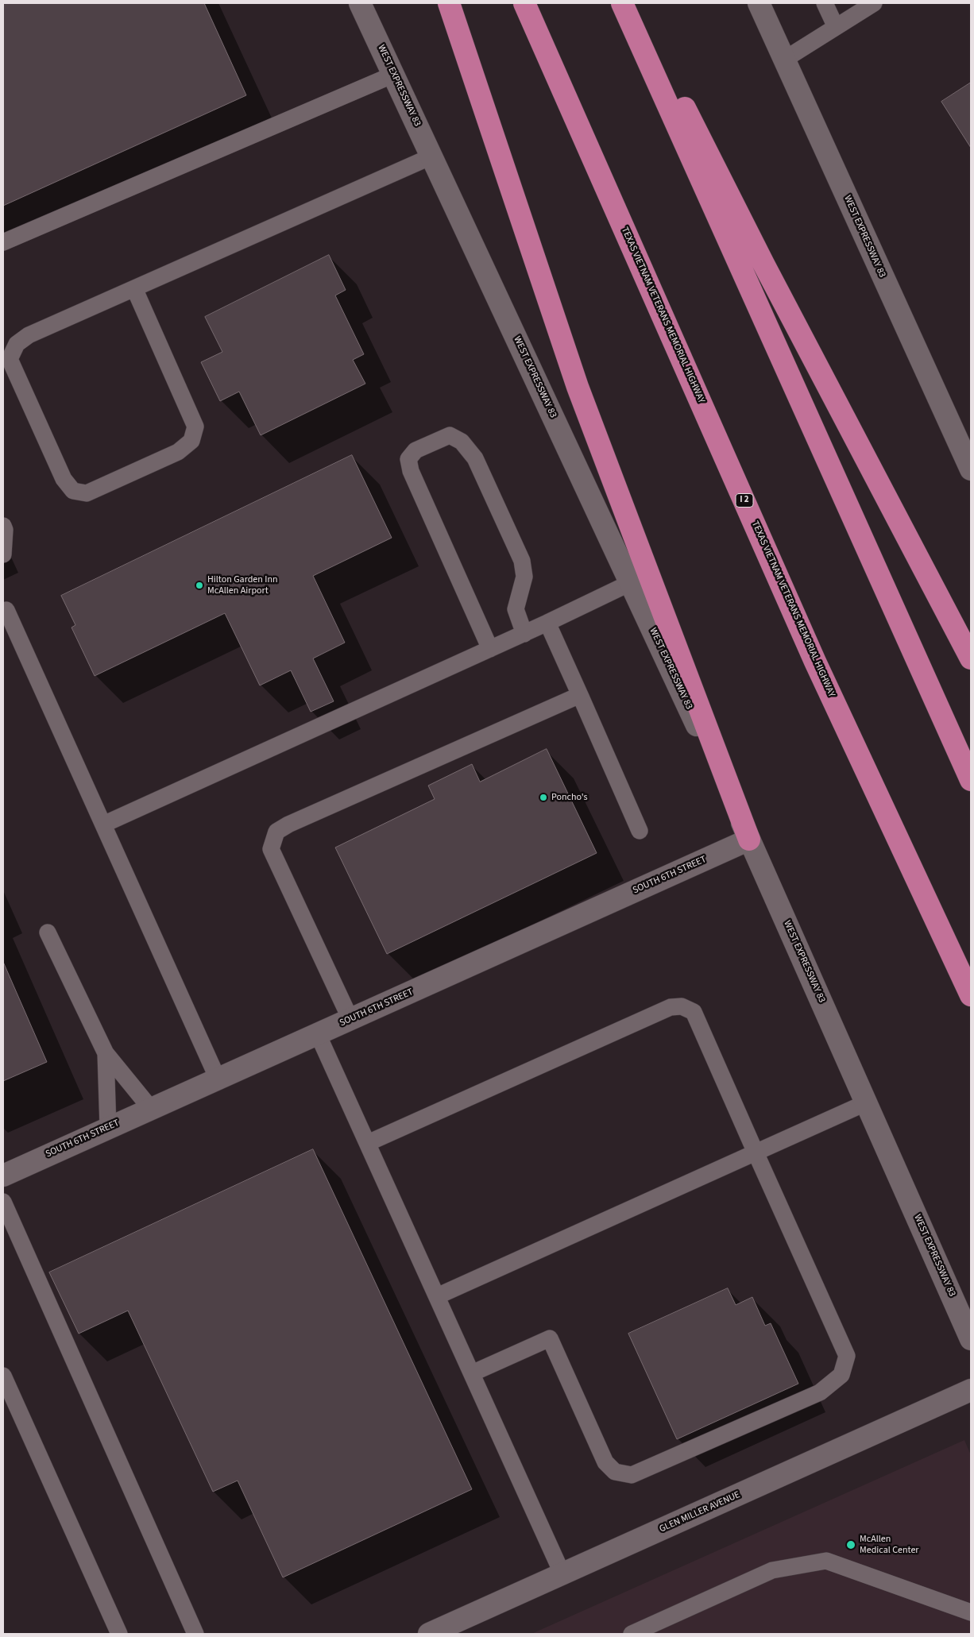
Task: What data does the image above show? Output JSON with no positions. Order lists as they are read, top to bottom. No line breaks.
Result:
{"streets":{"highway":["TEXAS VIETNAM VETERANS MEMORIAL HIGHWAY","I 2"],"main road":["WEST EXPRESSWAY 83","SOUTH 6TH STREET","GLEN MILLER AVENUE"]},"crossings":[["WEST EXPRESSWAY 83","SOUTH 6TH STREET"]],"places":["Hilton Garden Inn McAllen Airport","Poncho's","McAllen Medical Center"]}
